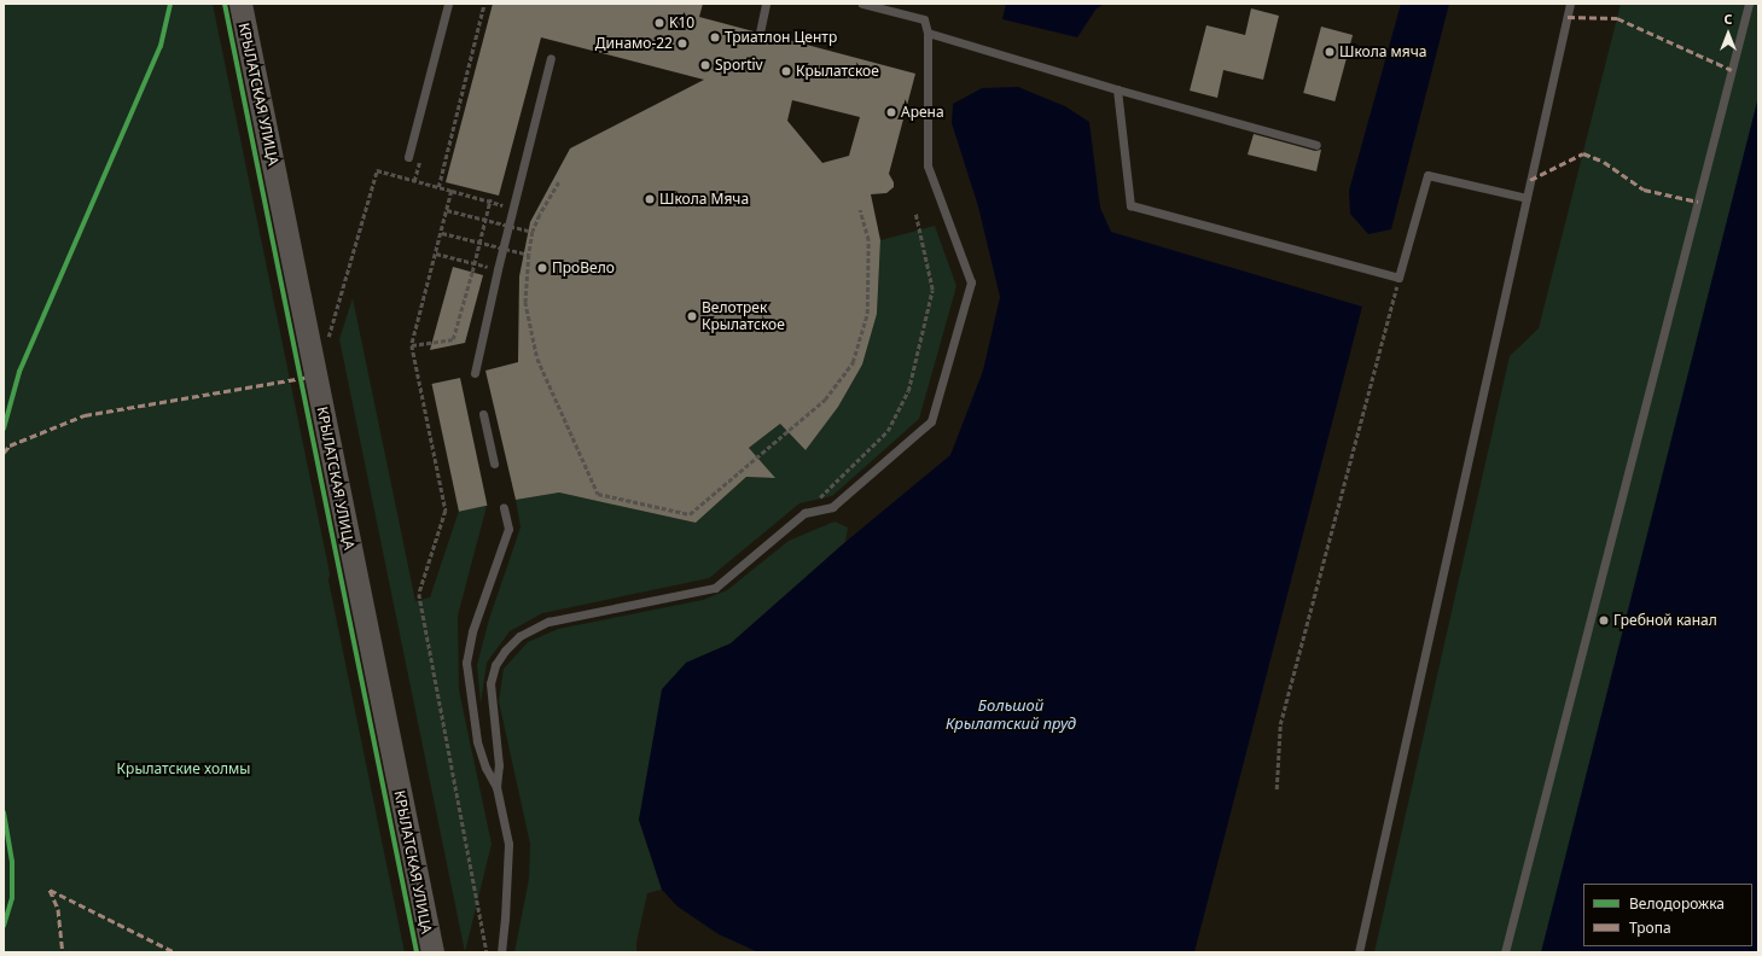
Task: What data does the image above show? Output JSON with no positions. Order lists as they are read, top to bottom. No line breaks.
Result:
{"streets":{"main road":["КРЫЛАТСКАЯ УЛИЦА"]},"water":["Большой Крылатский пруд"],"parks":["Крылатские холмы"],"places":["K10","Триатлон Центр","Динамо-22","Школа мяча","Sportiv","Крылатское","Арена","Школа Мяча","ПроВело","Велотрек Крылатское","Гребной канал"],"legend":["Велодорожка","Тропа"],"north":"top"}
